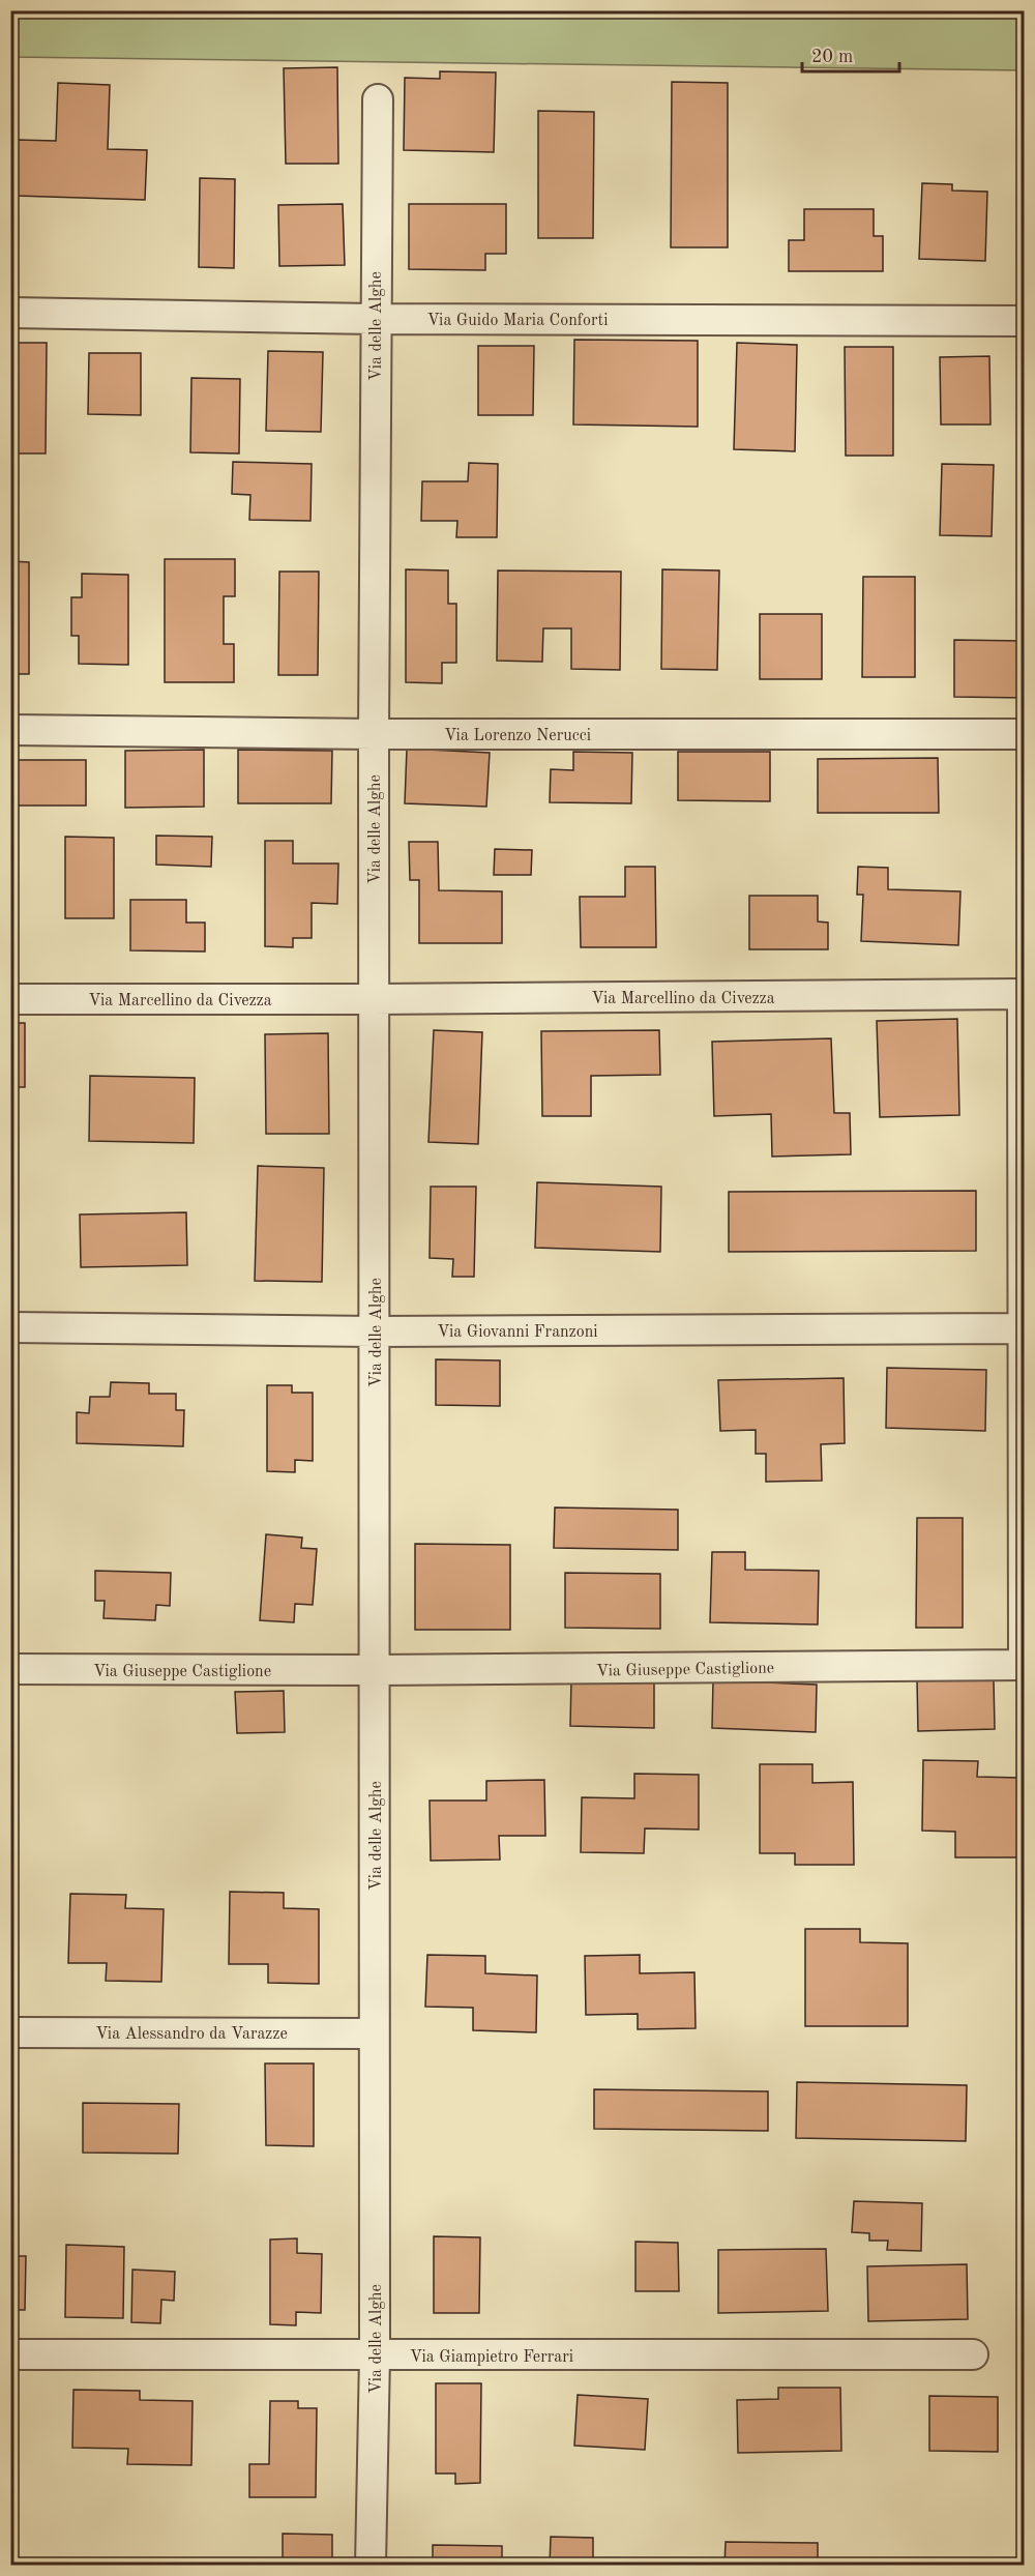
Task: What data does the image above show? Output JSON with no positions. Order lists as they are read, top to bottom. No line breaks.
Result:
{"streets":{"street":["Via Guido Maria Conforti","Via delle Alghe","Via Lorenzo Nerucci","Via Marcellino da Civezza","Via Giovanni Franzoni","Via Giuseppe Castiglione","Via Alessandro da Varazze","Via Giampietro Ferrari"]},"crossings":[["Via Guido Maria Conforti","Via delle Alghe"],["Via delle Alghe","Via Lorenzo Nerucci"],["Via delle Alghe","Via Marcellino da Civezza"],["Via delle Alghe","Via Giovanni Franzoni"],["Via delle Alghe","Via Giuseppe Castiglione"],["Via delle Alghe","Via Alessandro da Varazze"],["Via delle Alghe","Via Giampietro Ferrari"],["Via Marcellino da Civezza","Via Giovanni Franzoni"],["Via Marcellino da Civezza","Via Giuseppe Castiglione"],["Via Giovanni Franzoni","Via Giuseppe Castiglione"]],"scale_bar":"20 m"}
